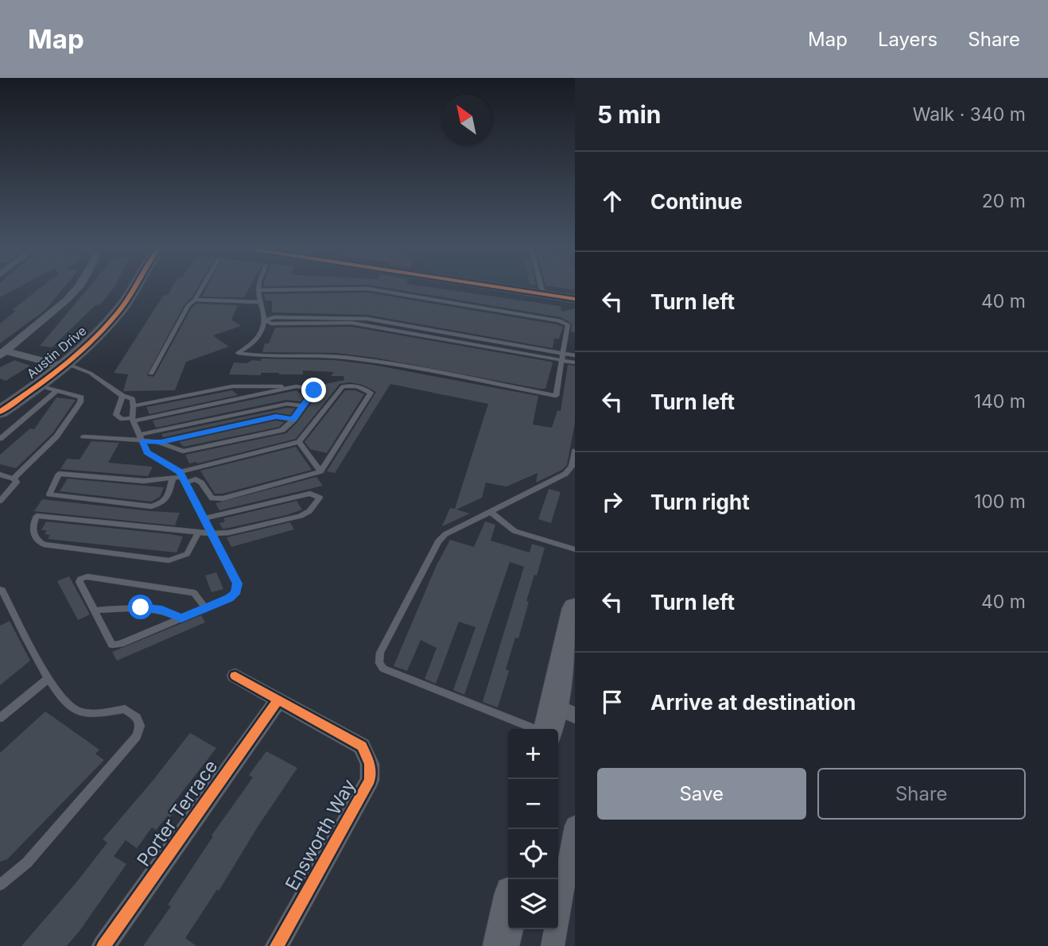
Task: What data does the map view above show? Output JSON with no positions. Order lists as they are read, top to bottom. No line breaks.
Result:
{"streets":{"main road":["Austin Drive"],"street":["Porter Terrace","Ensworth Way"]},"crossings":[["Porter Terrace","Ensworth Way"]],"north":"top left","page":{"header":"Map","nav":["Map","Layers","Share"],"heading":["5 min","Walk · 340 m"],"list":[["Continue","20 m"],["Turn left","40 m"],["Turn left","140 m"],["Turn right","100 m"],["Turn left","40 m"],"Arrive at destination"],"map_buttons":["+","−"],"buttons":["Save","Share"]}}
